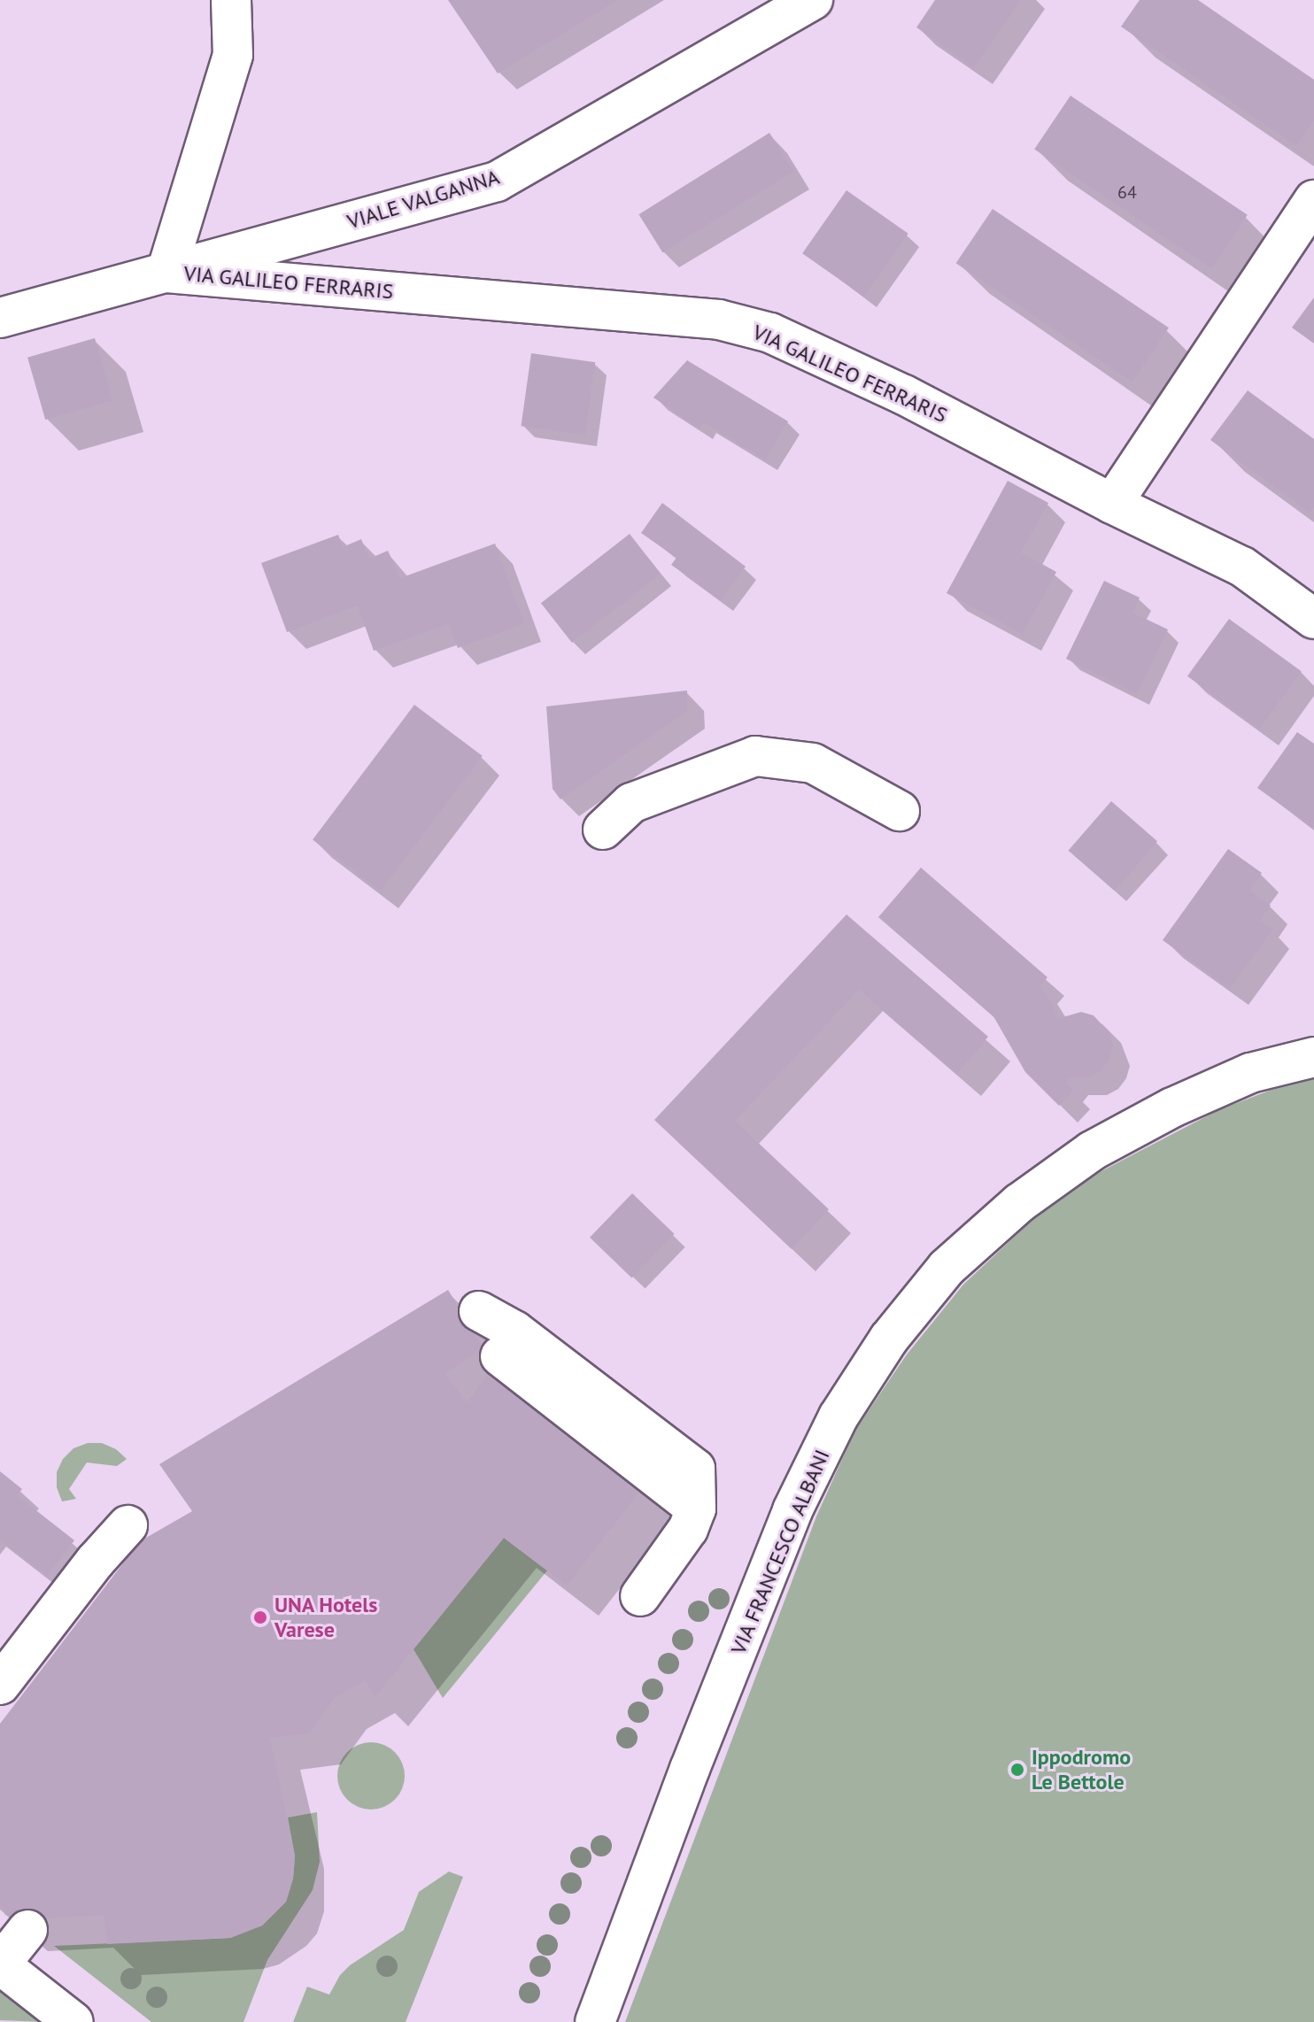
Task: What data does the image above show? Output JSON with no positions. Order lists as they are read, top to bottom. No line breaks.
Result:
{"streets":{"street":["VIALE VALGANNA","VIA GALILEO FERRARIS","VIA FRANCESCO ALBANI"]},"crossings":[["VIALE VALGANNA","VIA GALILEO FERRARIS"]],"places":["UNA Hotels Varese","Ippodromo Le Bettole"],"house_numbers":["64"]}
